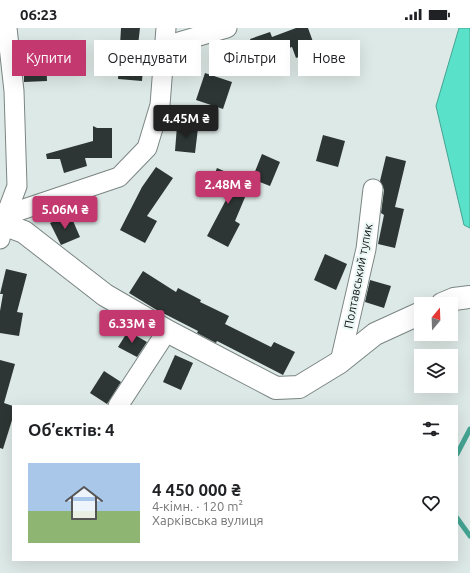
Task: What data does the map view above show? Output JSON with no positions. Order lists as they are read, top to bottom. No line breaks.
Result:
{"streets":{"street":["Полтавський тупик"]},"north":"top","page":{"status":"06:23","chip":["Купити","Орендувати","Фільтри","Нове"],"price":["4.45M ₴","2.48M ₴","5.06M ₴","6.33M ₴"],"heading":"Об’єктів: 4","list":[{"name":"4 450 000 ₴","note":"4-кімн. · 120 m² · Харківська вулиця"}]}}
